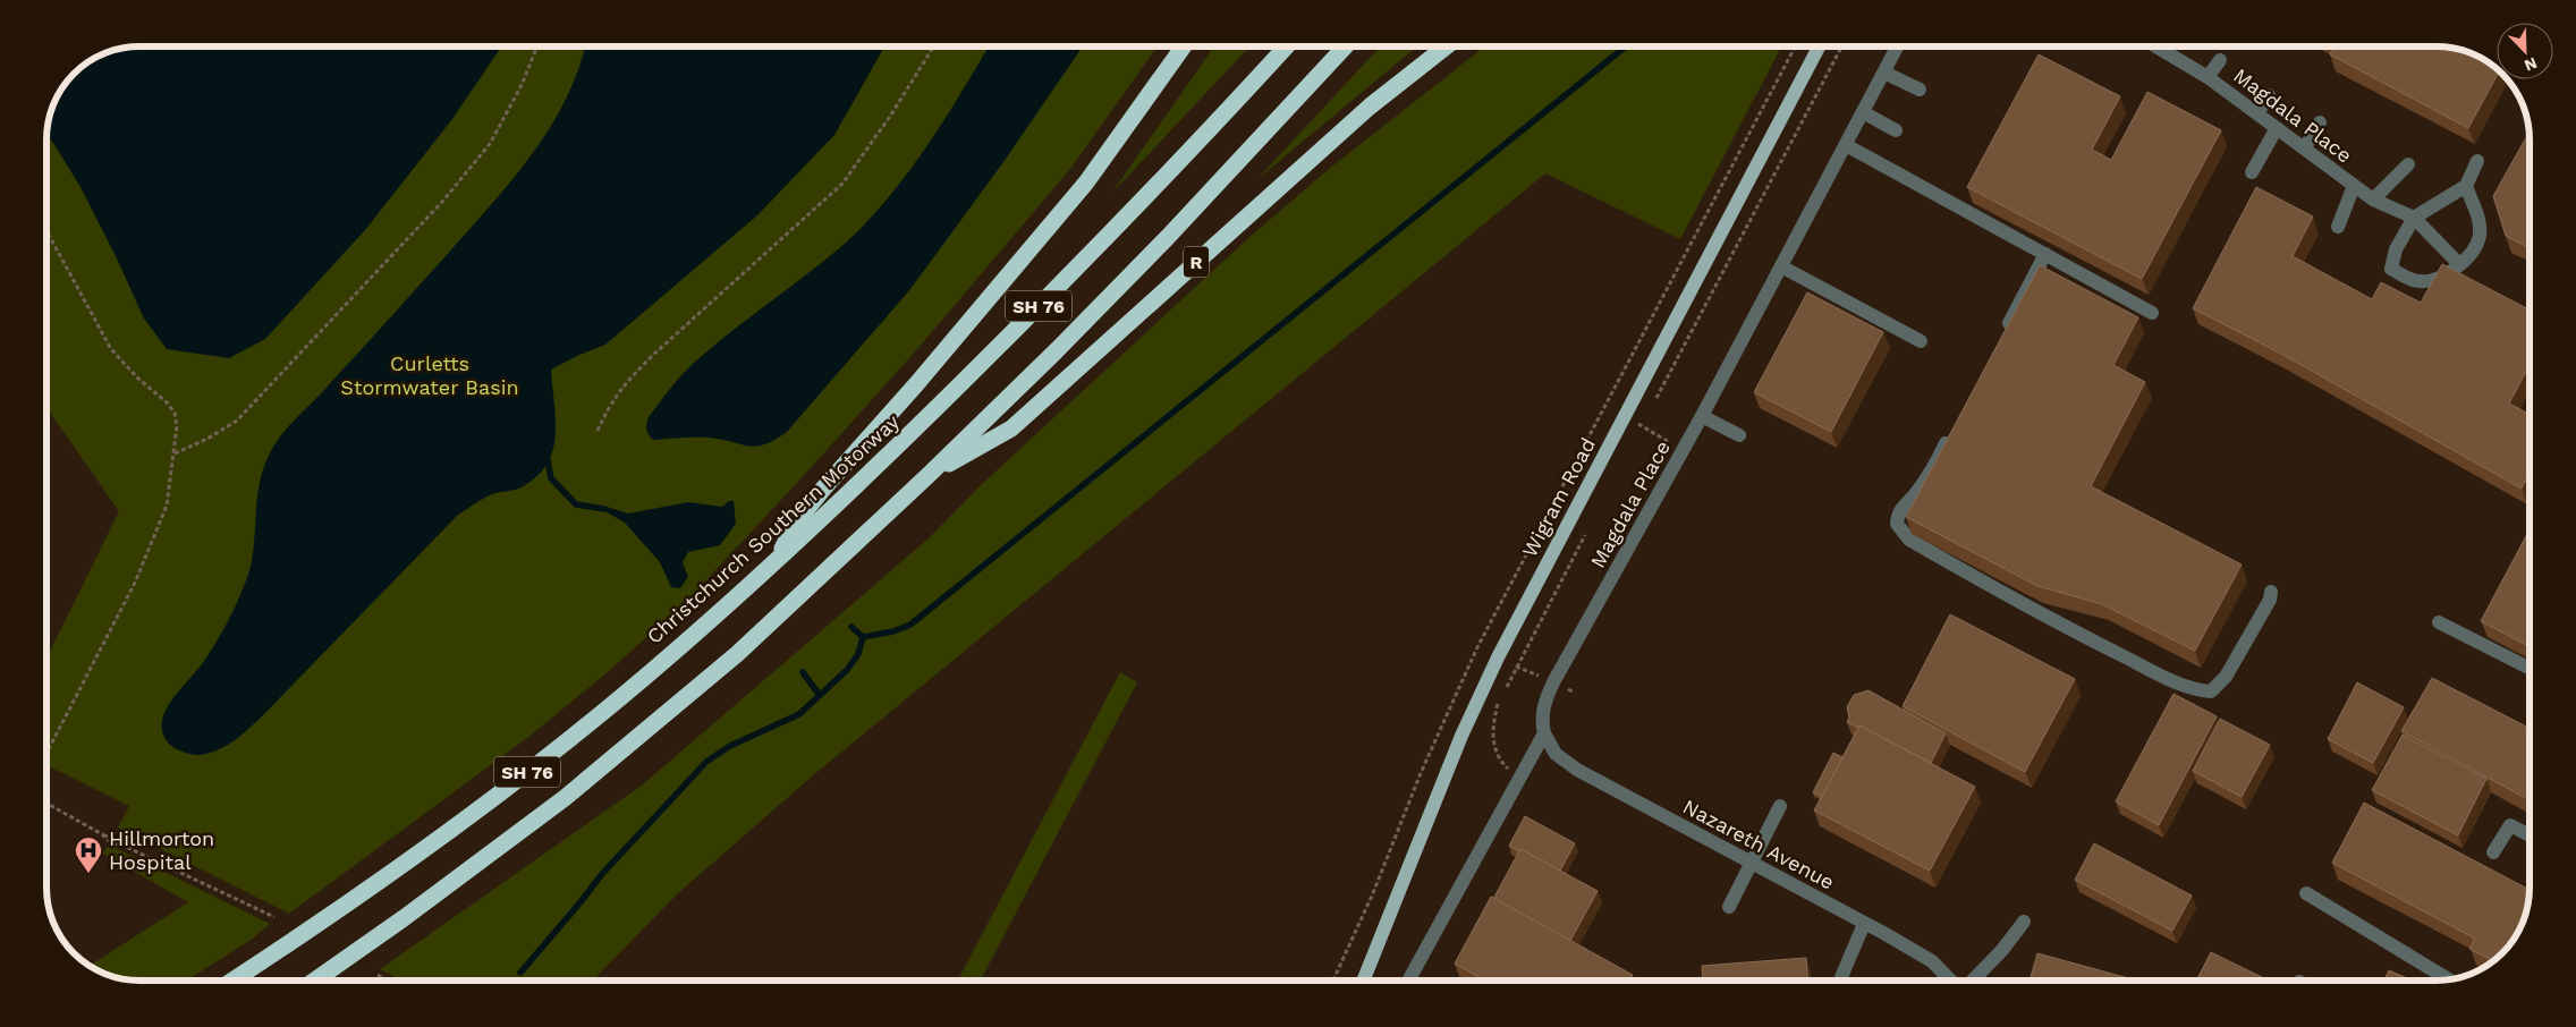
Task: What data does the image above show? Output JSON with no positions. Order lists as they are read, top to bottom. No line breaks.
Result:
{"streets":{"highway":["R","SH 76","Christchurch Southern Motorway"],"main road":["Wigram Road"],"street":["Magdala Place","Nazareth Avenue"]},"crossings":[["Magdala Place","Nazareth Avenue"],["R","SH 76"]],"parks":["Curletts Stormwater Basin"],"places":{"hospital":["Hillmorton Hospital"]},"north":"bottom right"}
